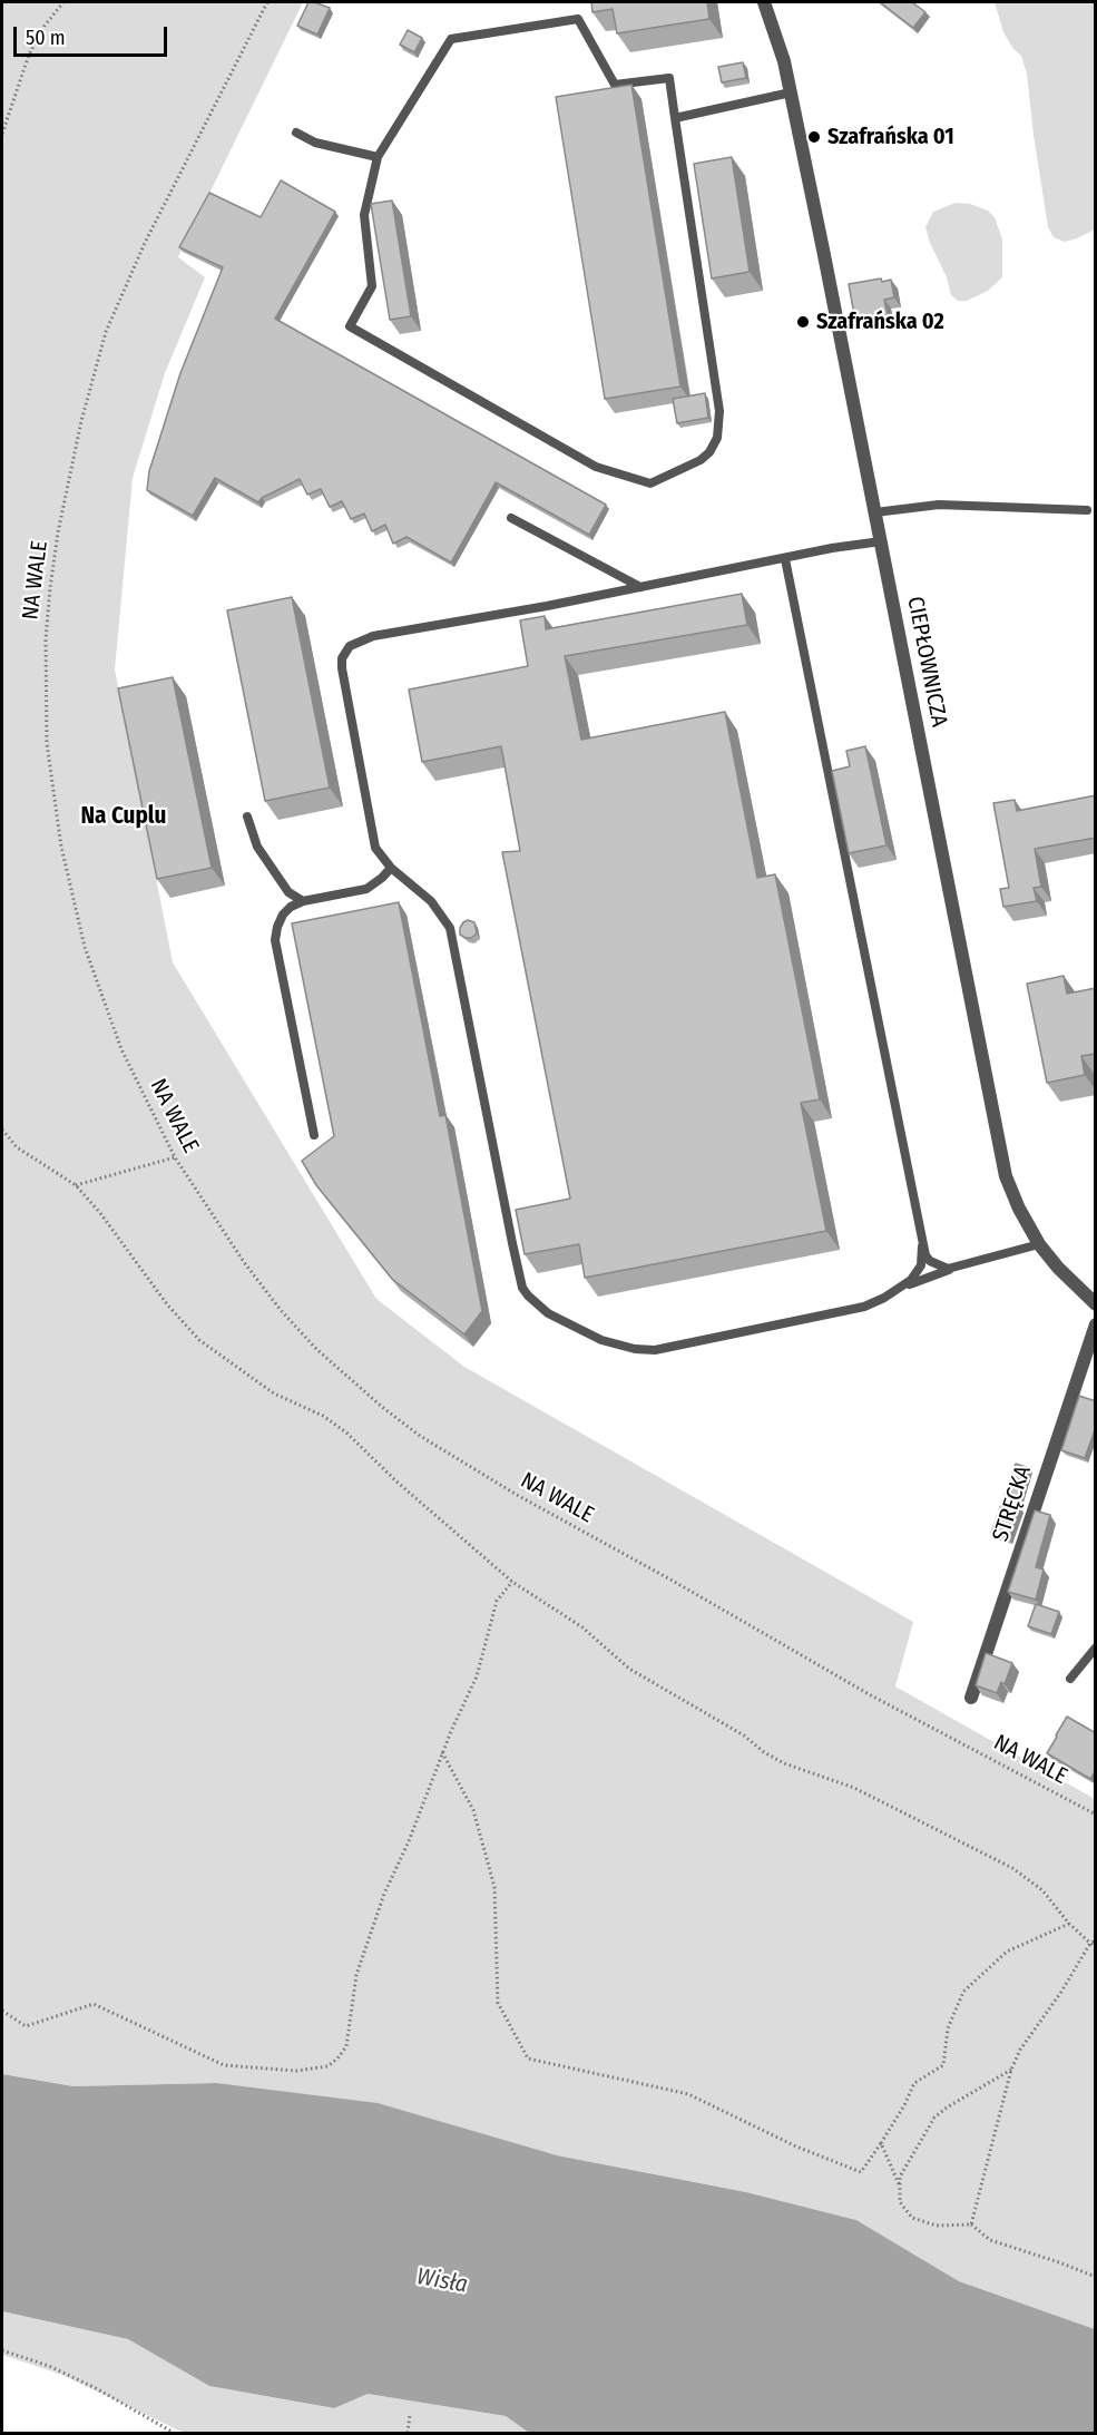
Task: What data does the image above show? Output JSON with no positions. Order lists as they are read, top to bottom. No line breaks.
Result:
{"streets":{"street":["CIEPŁOWNICZA","STRĘCKA"],"path":["NA WALE"]},"districts":["Na Cuplu"],"water":["Wisła"],"places":["Szafrańska 01","Szafrańska 02"],"scale_bar":"50 m"}
